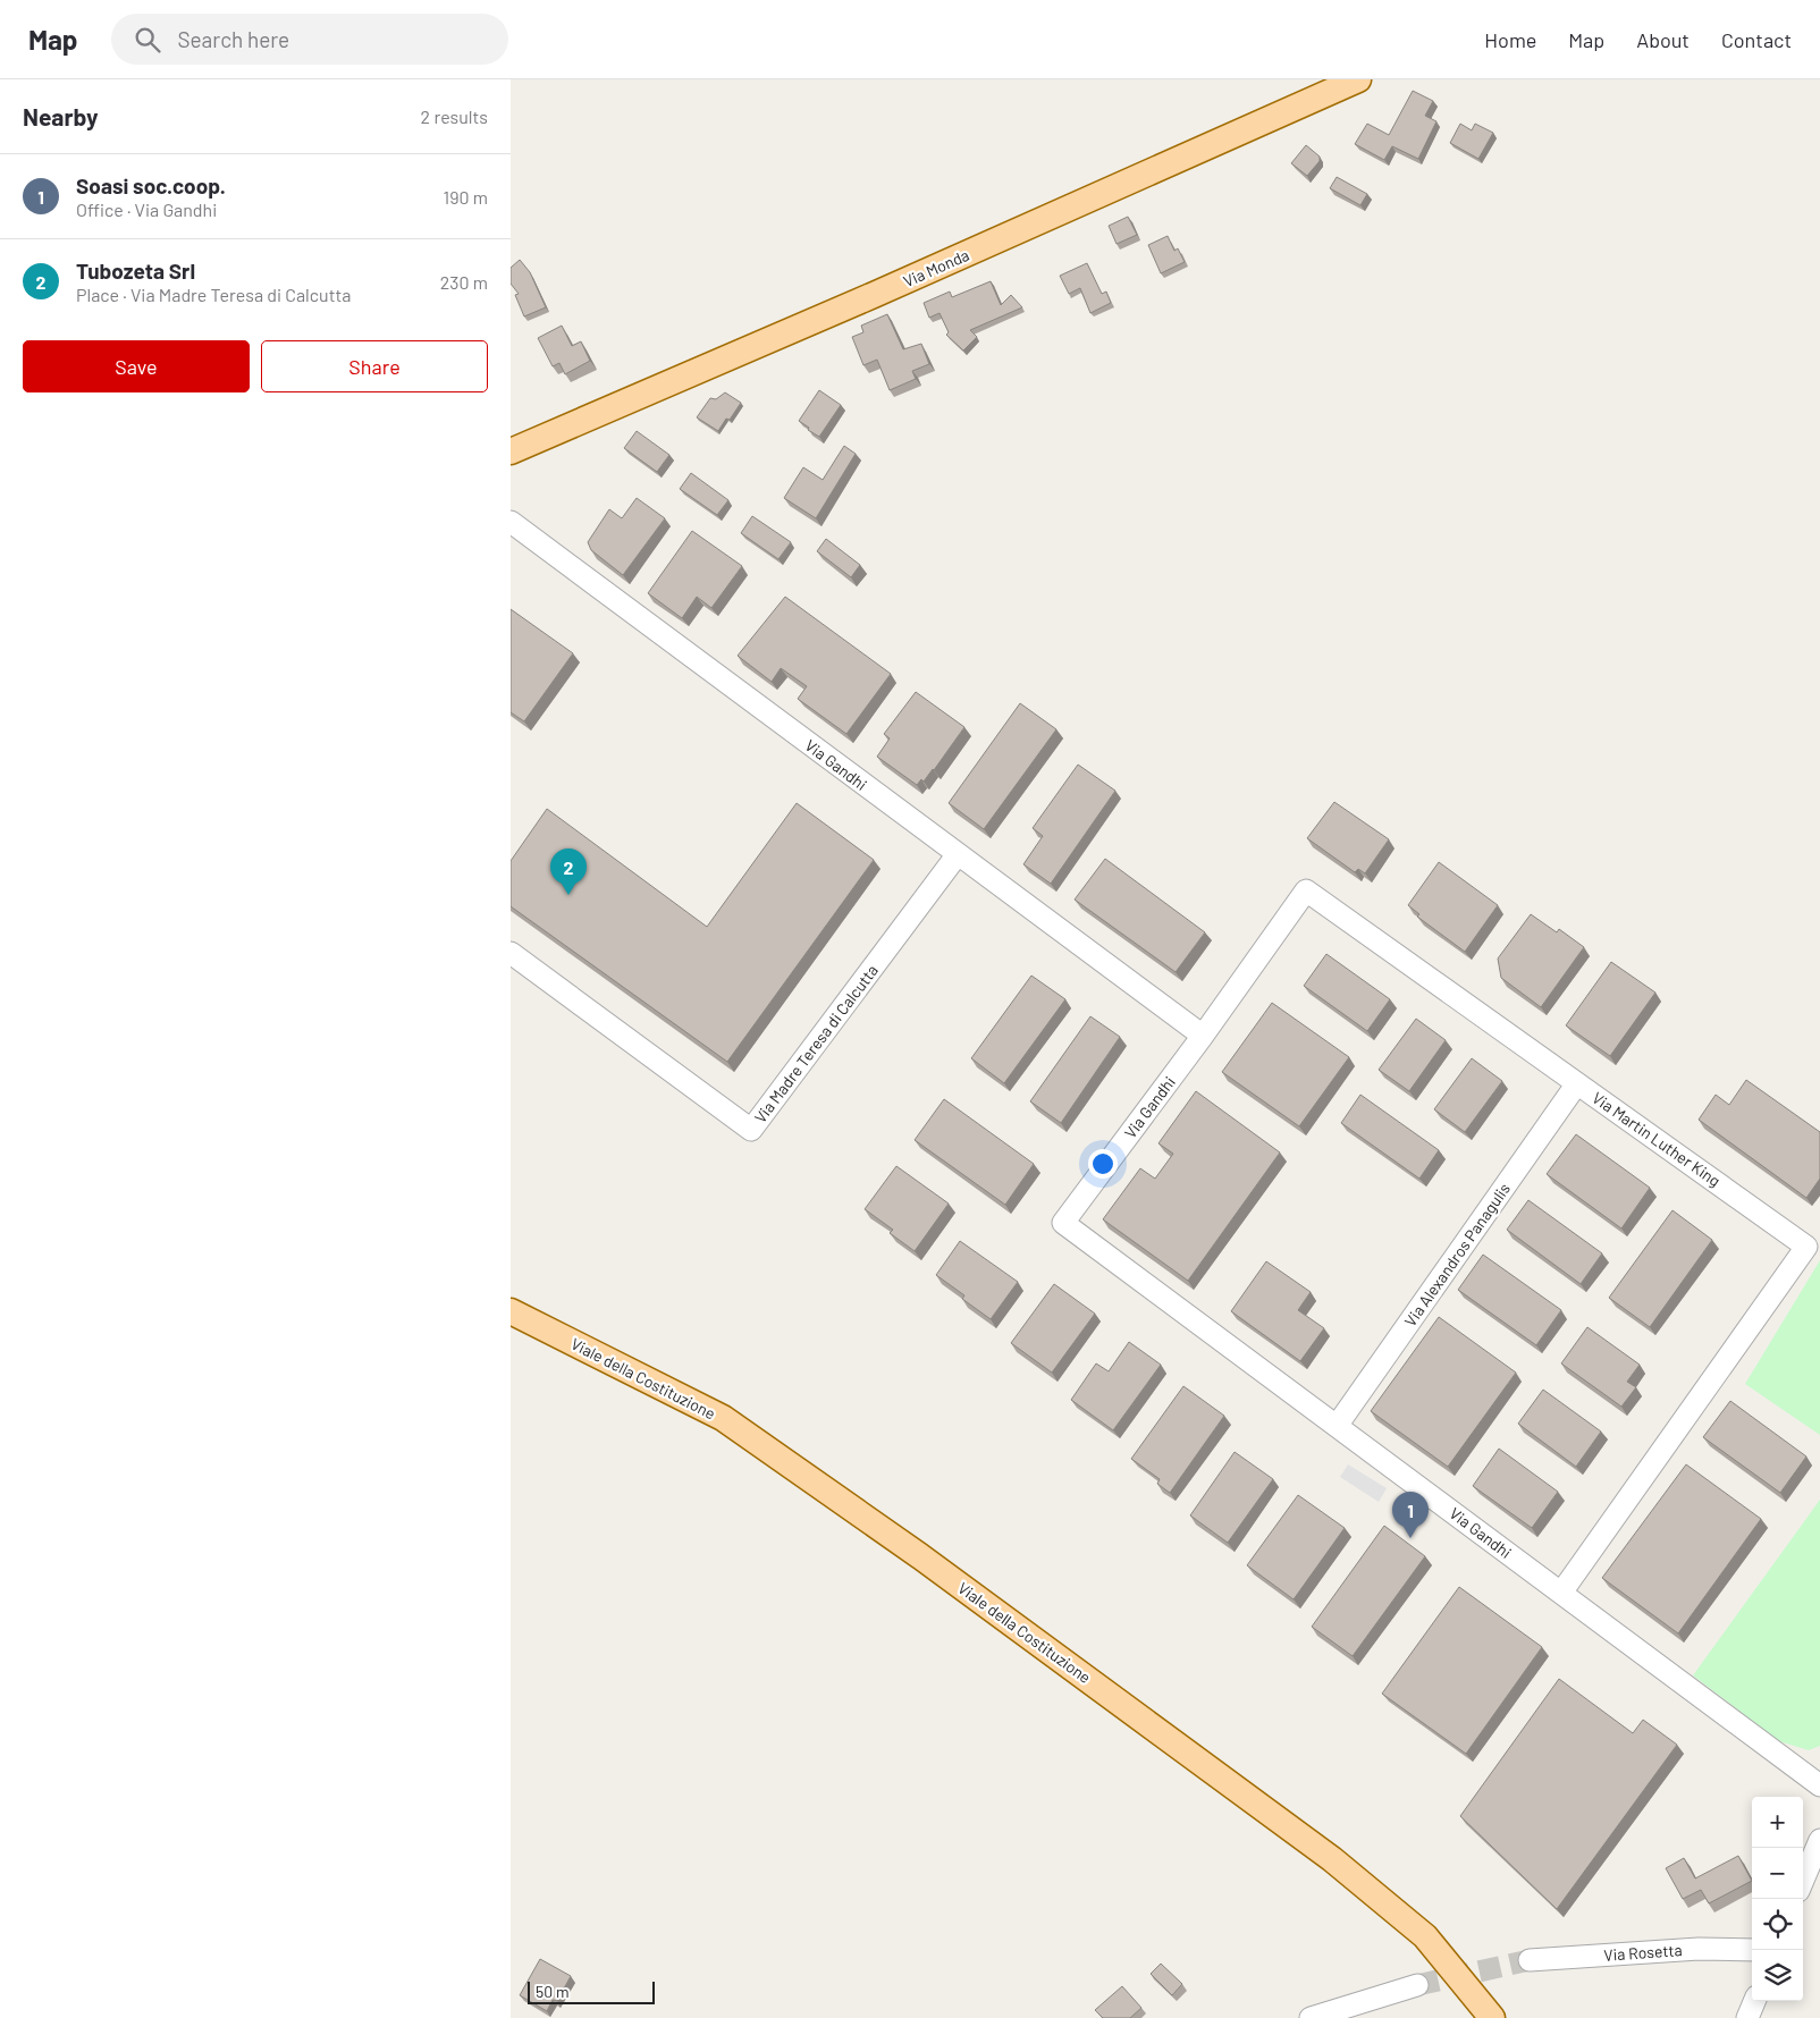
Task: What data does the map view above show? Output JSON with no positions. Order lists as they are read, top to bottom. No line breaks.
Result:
{"streets":{"main road":["Via Monda","Viale della Costituzione"],"street":["Via Gandhi","Via Madre Teresa di Calcutta","Via Martin Luther King","Via Alexandros Panagulis","Via Rosetta"]},"crossings":[["Via Gandhi","Via Madre Teresa di Calcutta"],["Via Gandhi","Via Martin Luther King"],["Via Gandhi","Via Alexandros Panagulis"],["Via Martin Luther King","Via Alexandros Panagulis"]],"scale_bar":"50 m","page":{"header":"Map","search":"Search here","nav":["Home","Map","About","Contact"],"heading":["Nearby","2 results"],"list":[{"mark":"1","name":"Soasi soc.coop.","note":"Office · Via Gandhi","value":"190 m"},{"mark":"2","name":"Tubozeta Srl","note":"Place · Via Madre Teresa di Calcutta","value":"230 m"}],"buttons":["Save","Share"],"pins":["2","1"],"map_buttons":["+","−"],"scale":"50 m"}}
